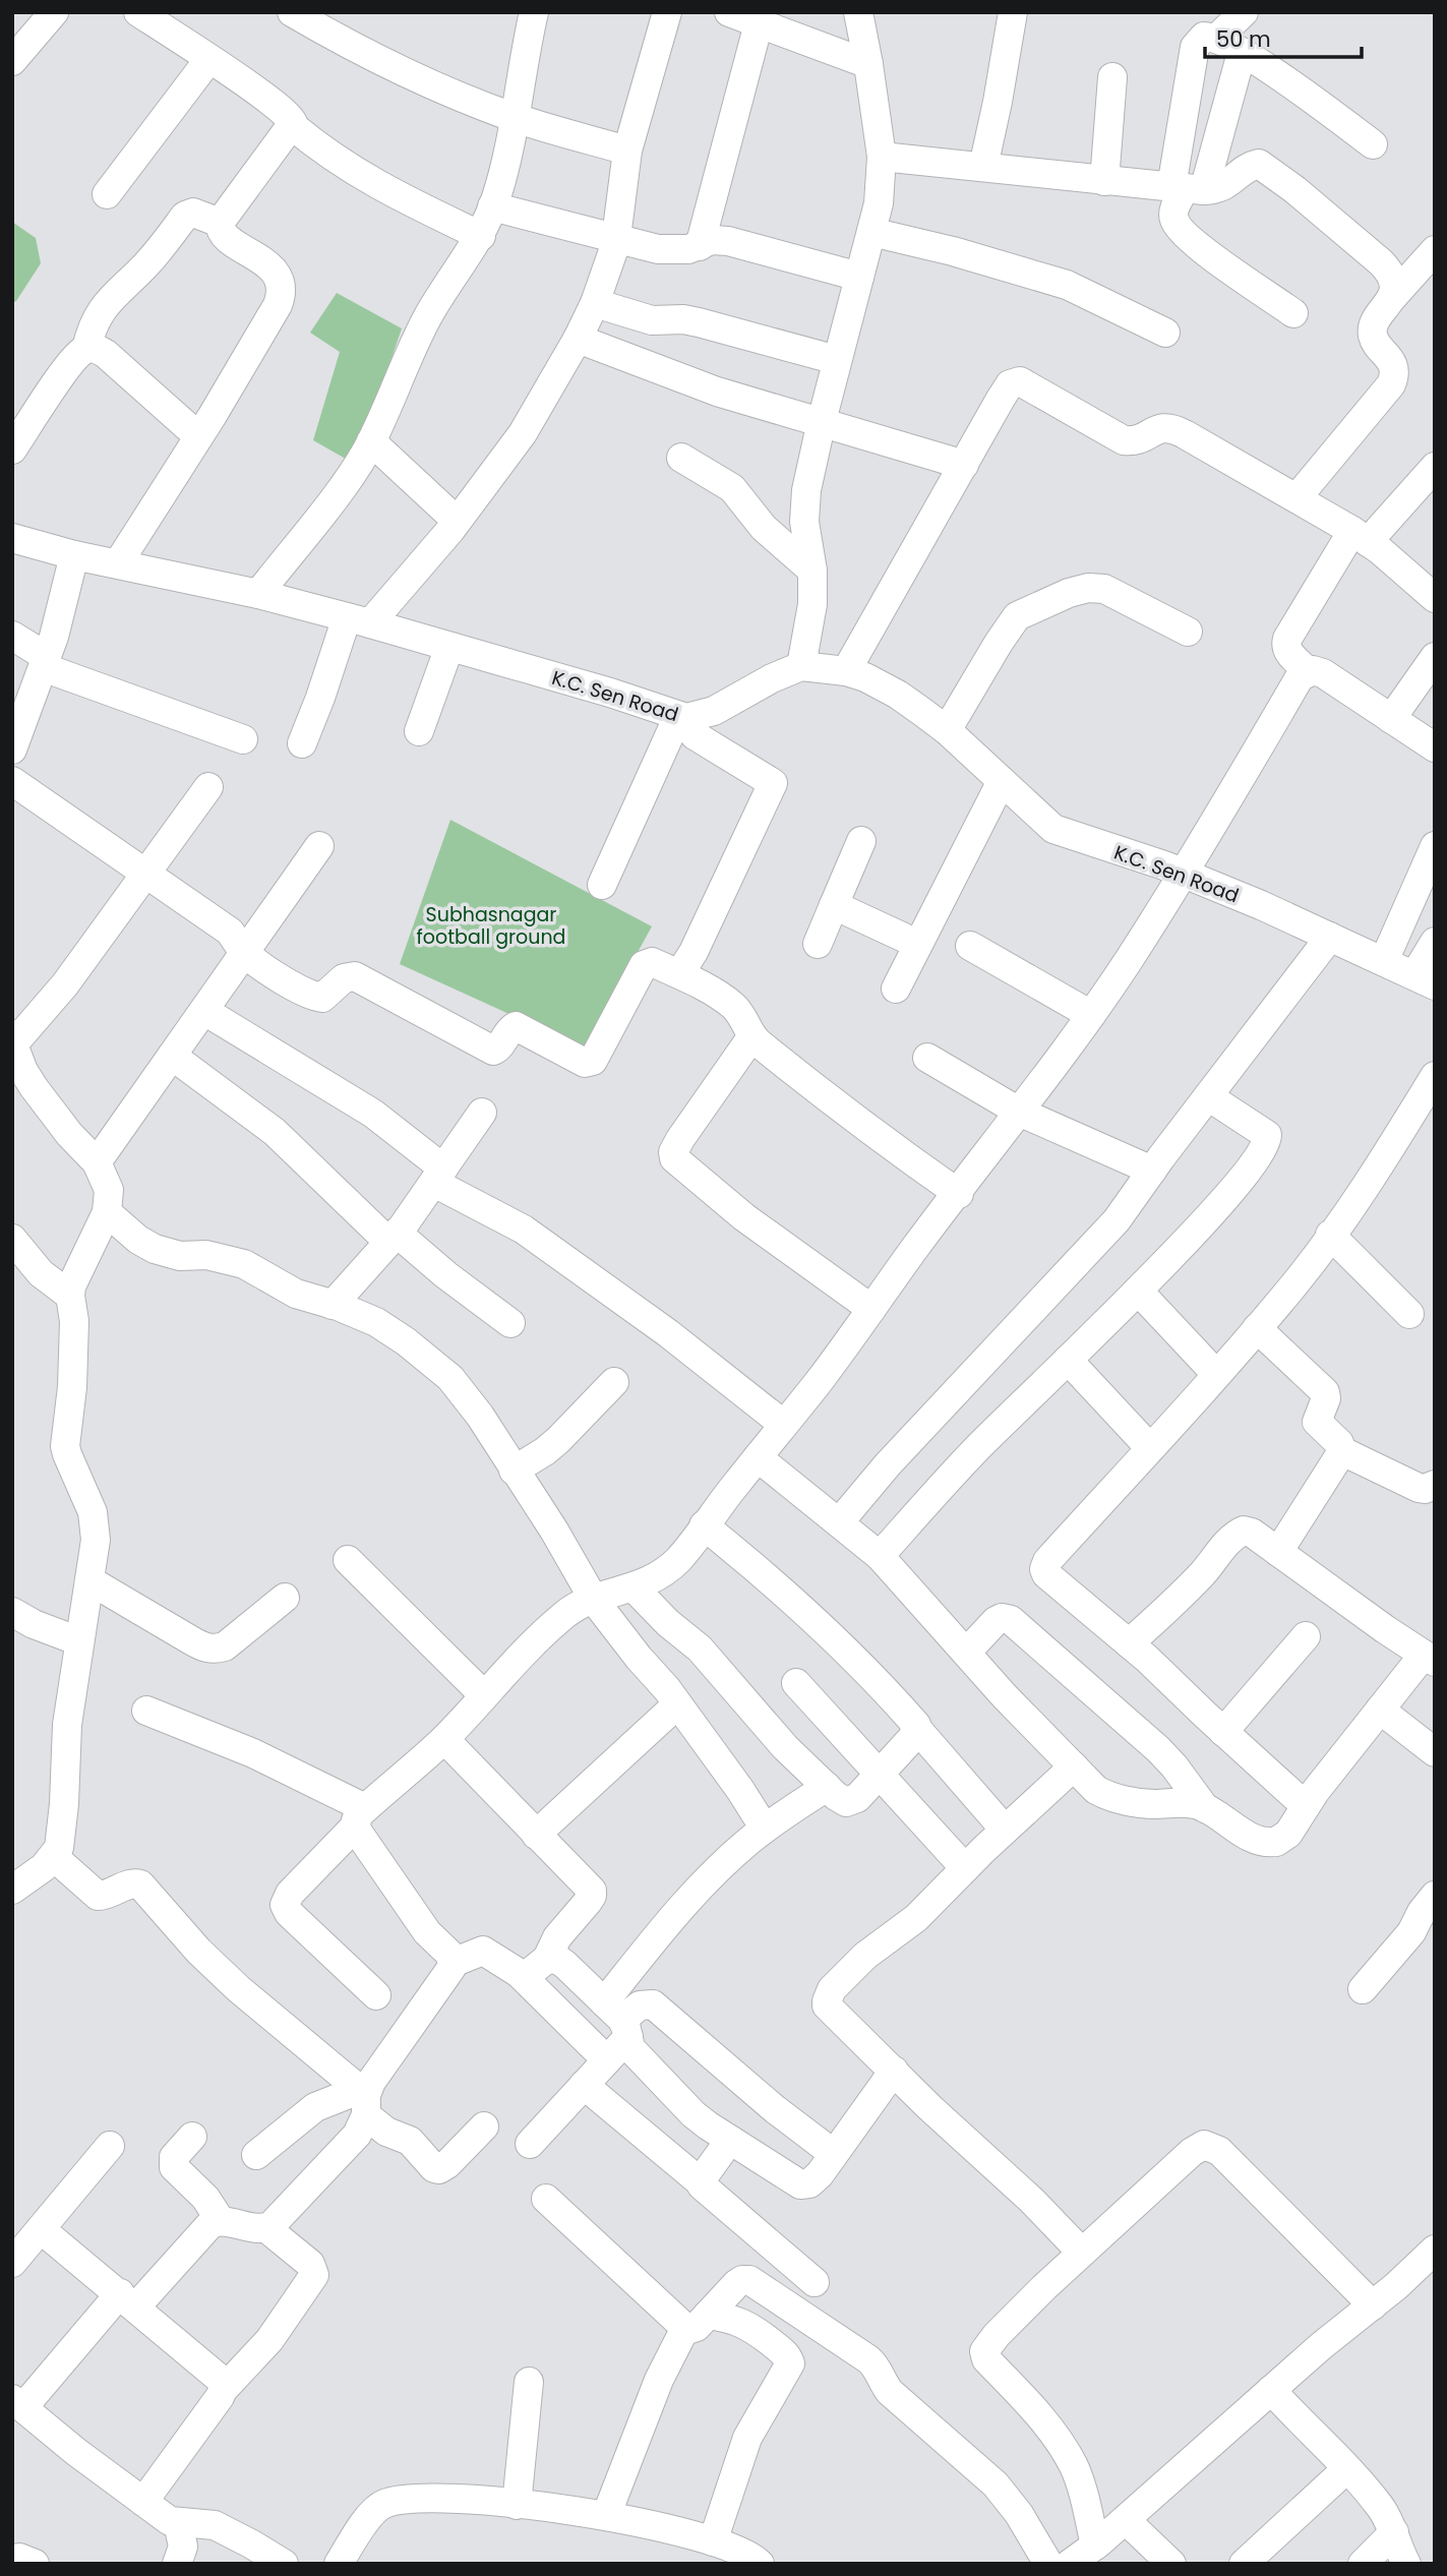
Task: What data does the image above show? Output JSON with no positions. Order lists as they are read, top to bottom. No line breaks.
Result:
{"streets":{"street":["K.C. Sen Road"]},"parks":["Subhasnagar football ground"],"scale_bar":"50 m"}
